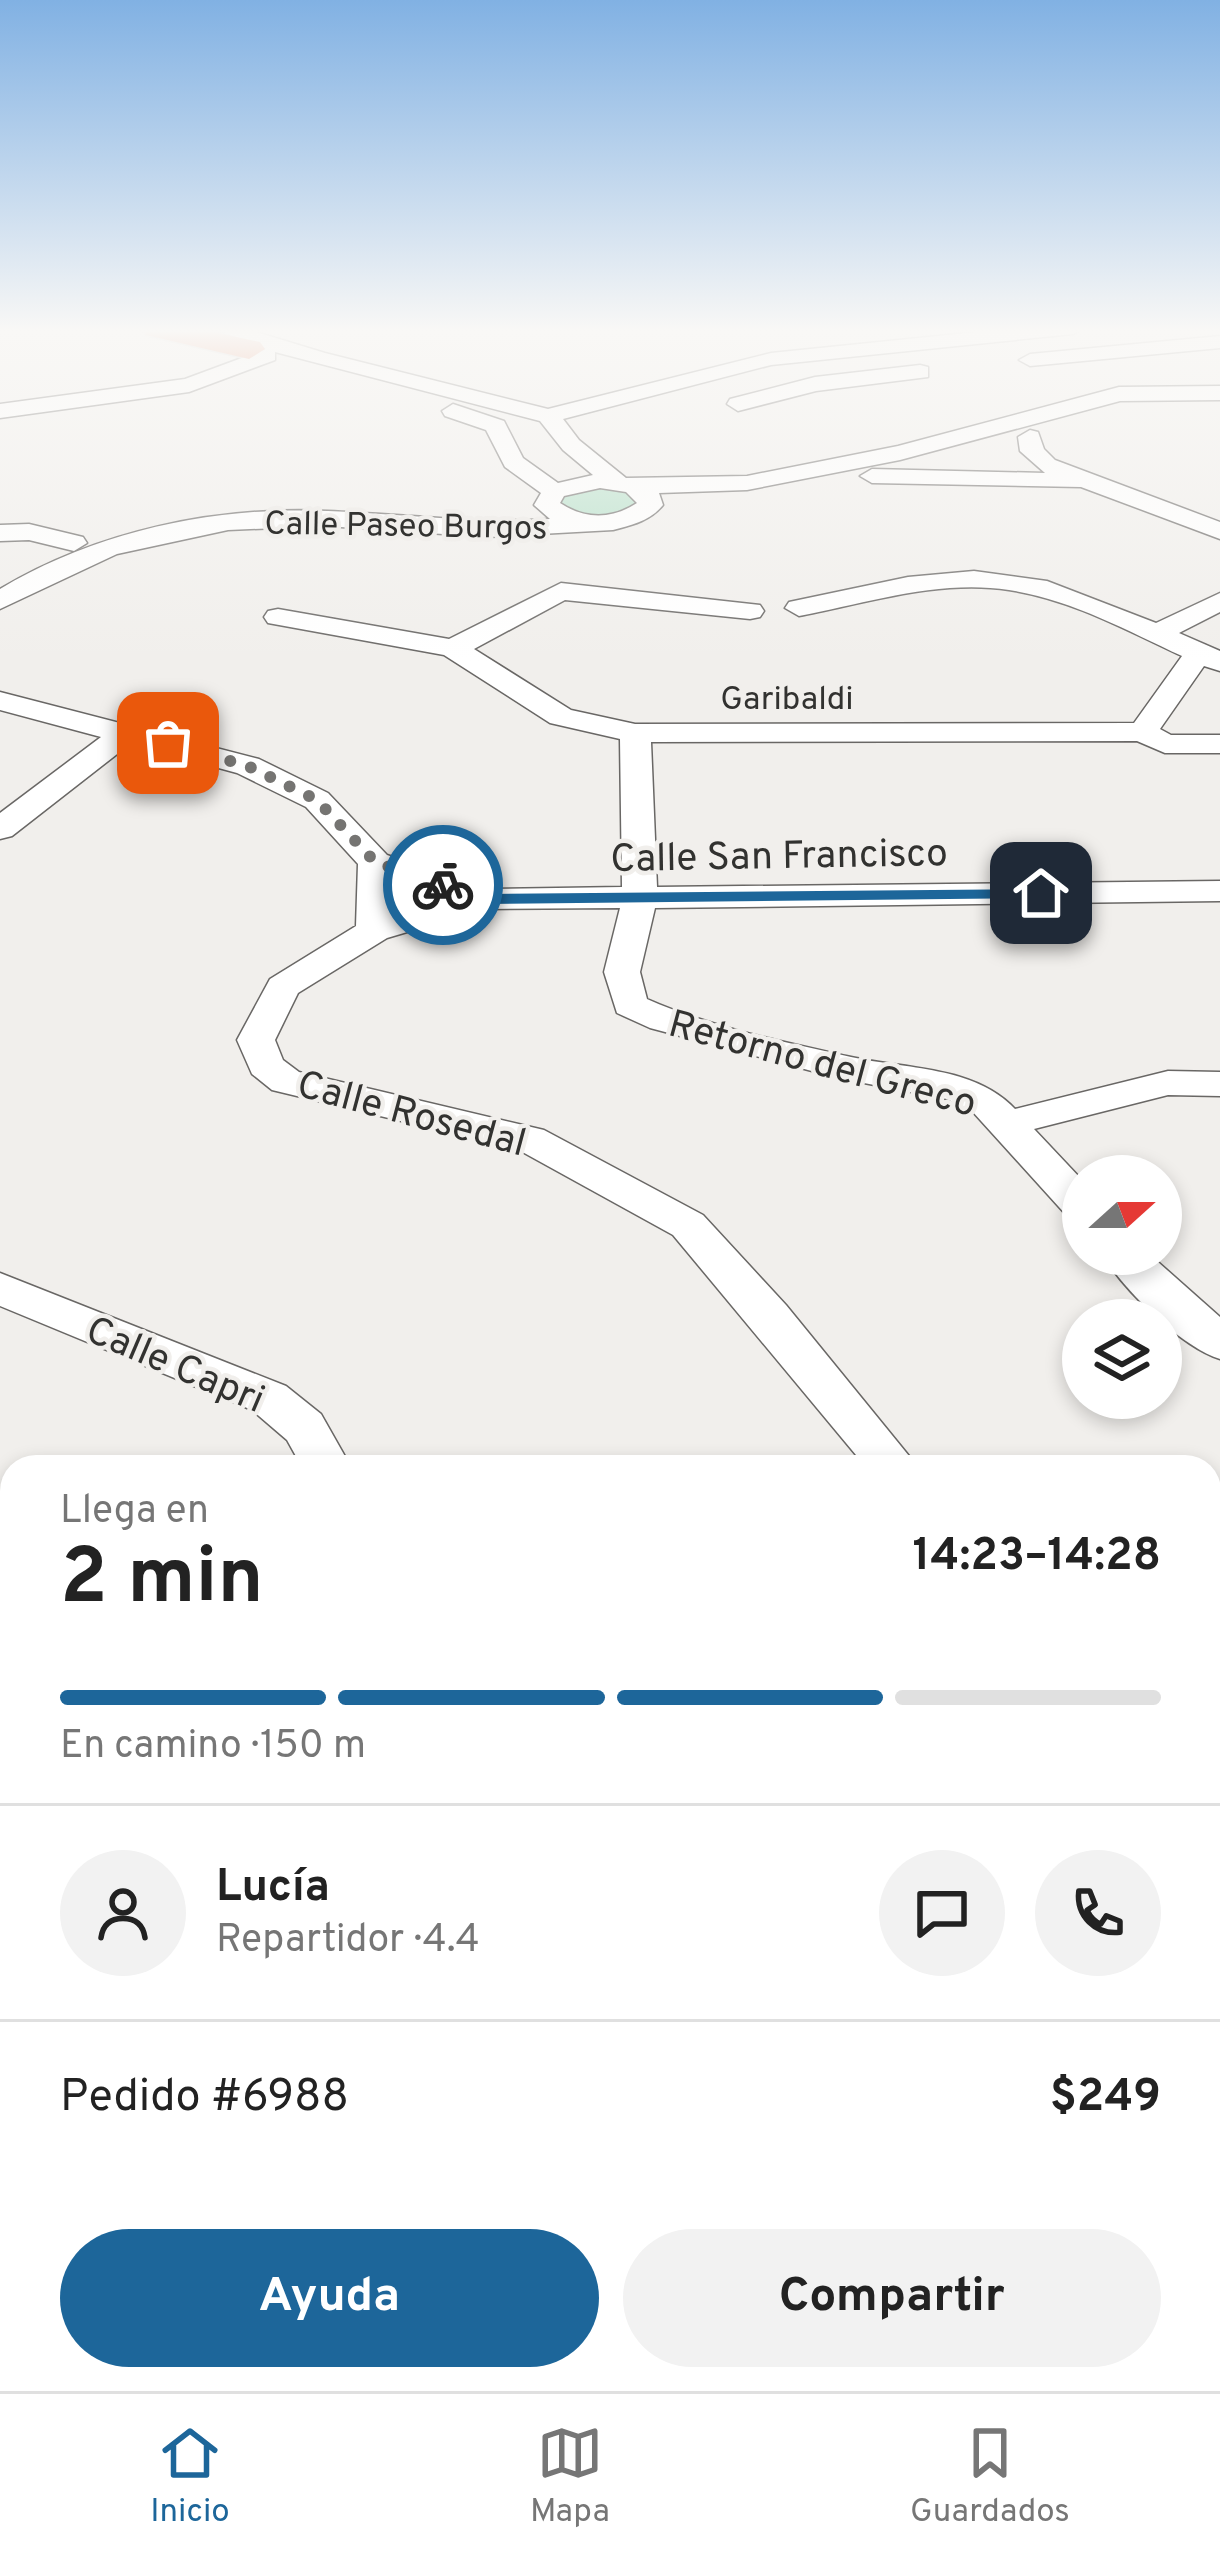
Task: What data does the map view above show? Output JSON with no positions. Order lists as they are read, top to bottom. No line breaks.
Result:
{"streets":{"street":["Calle Paseo Burgos","Garibaldi","Calle San Francisco","Retorno del Greco","Calle Rosedal","Calle Capri"]},"crossings":[["Calle San Francisco","Retorno del Greco"],["Calle San Francisco","Calle Rosedal"]],"north":"right","page":{"heading":["2 min","Llega en","14:23–14:28"],"panel":["Lucía","Repartidor · 4.4","Pedido #6988","$249"],"bar":"En camino · 150 m","buttons":["Ayuda","Compartir"],"tabs":["Inicio","Mapa","Guardados"]}}
